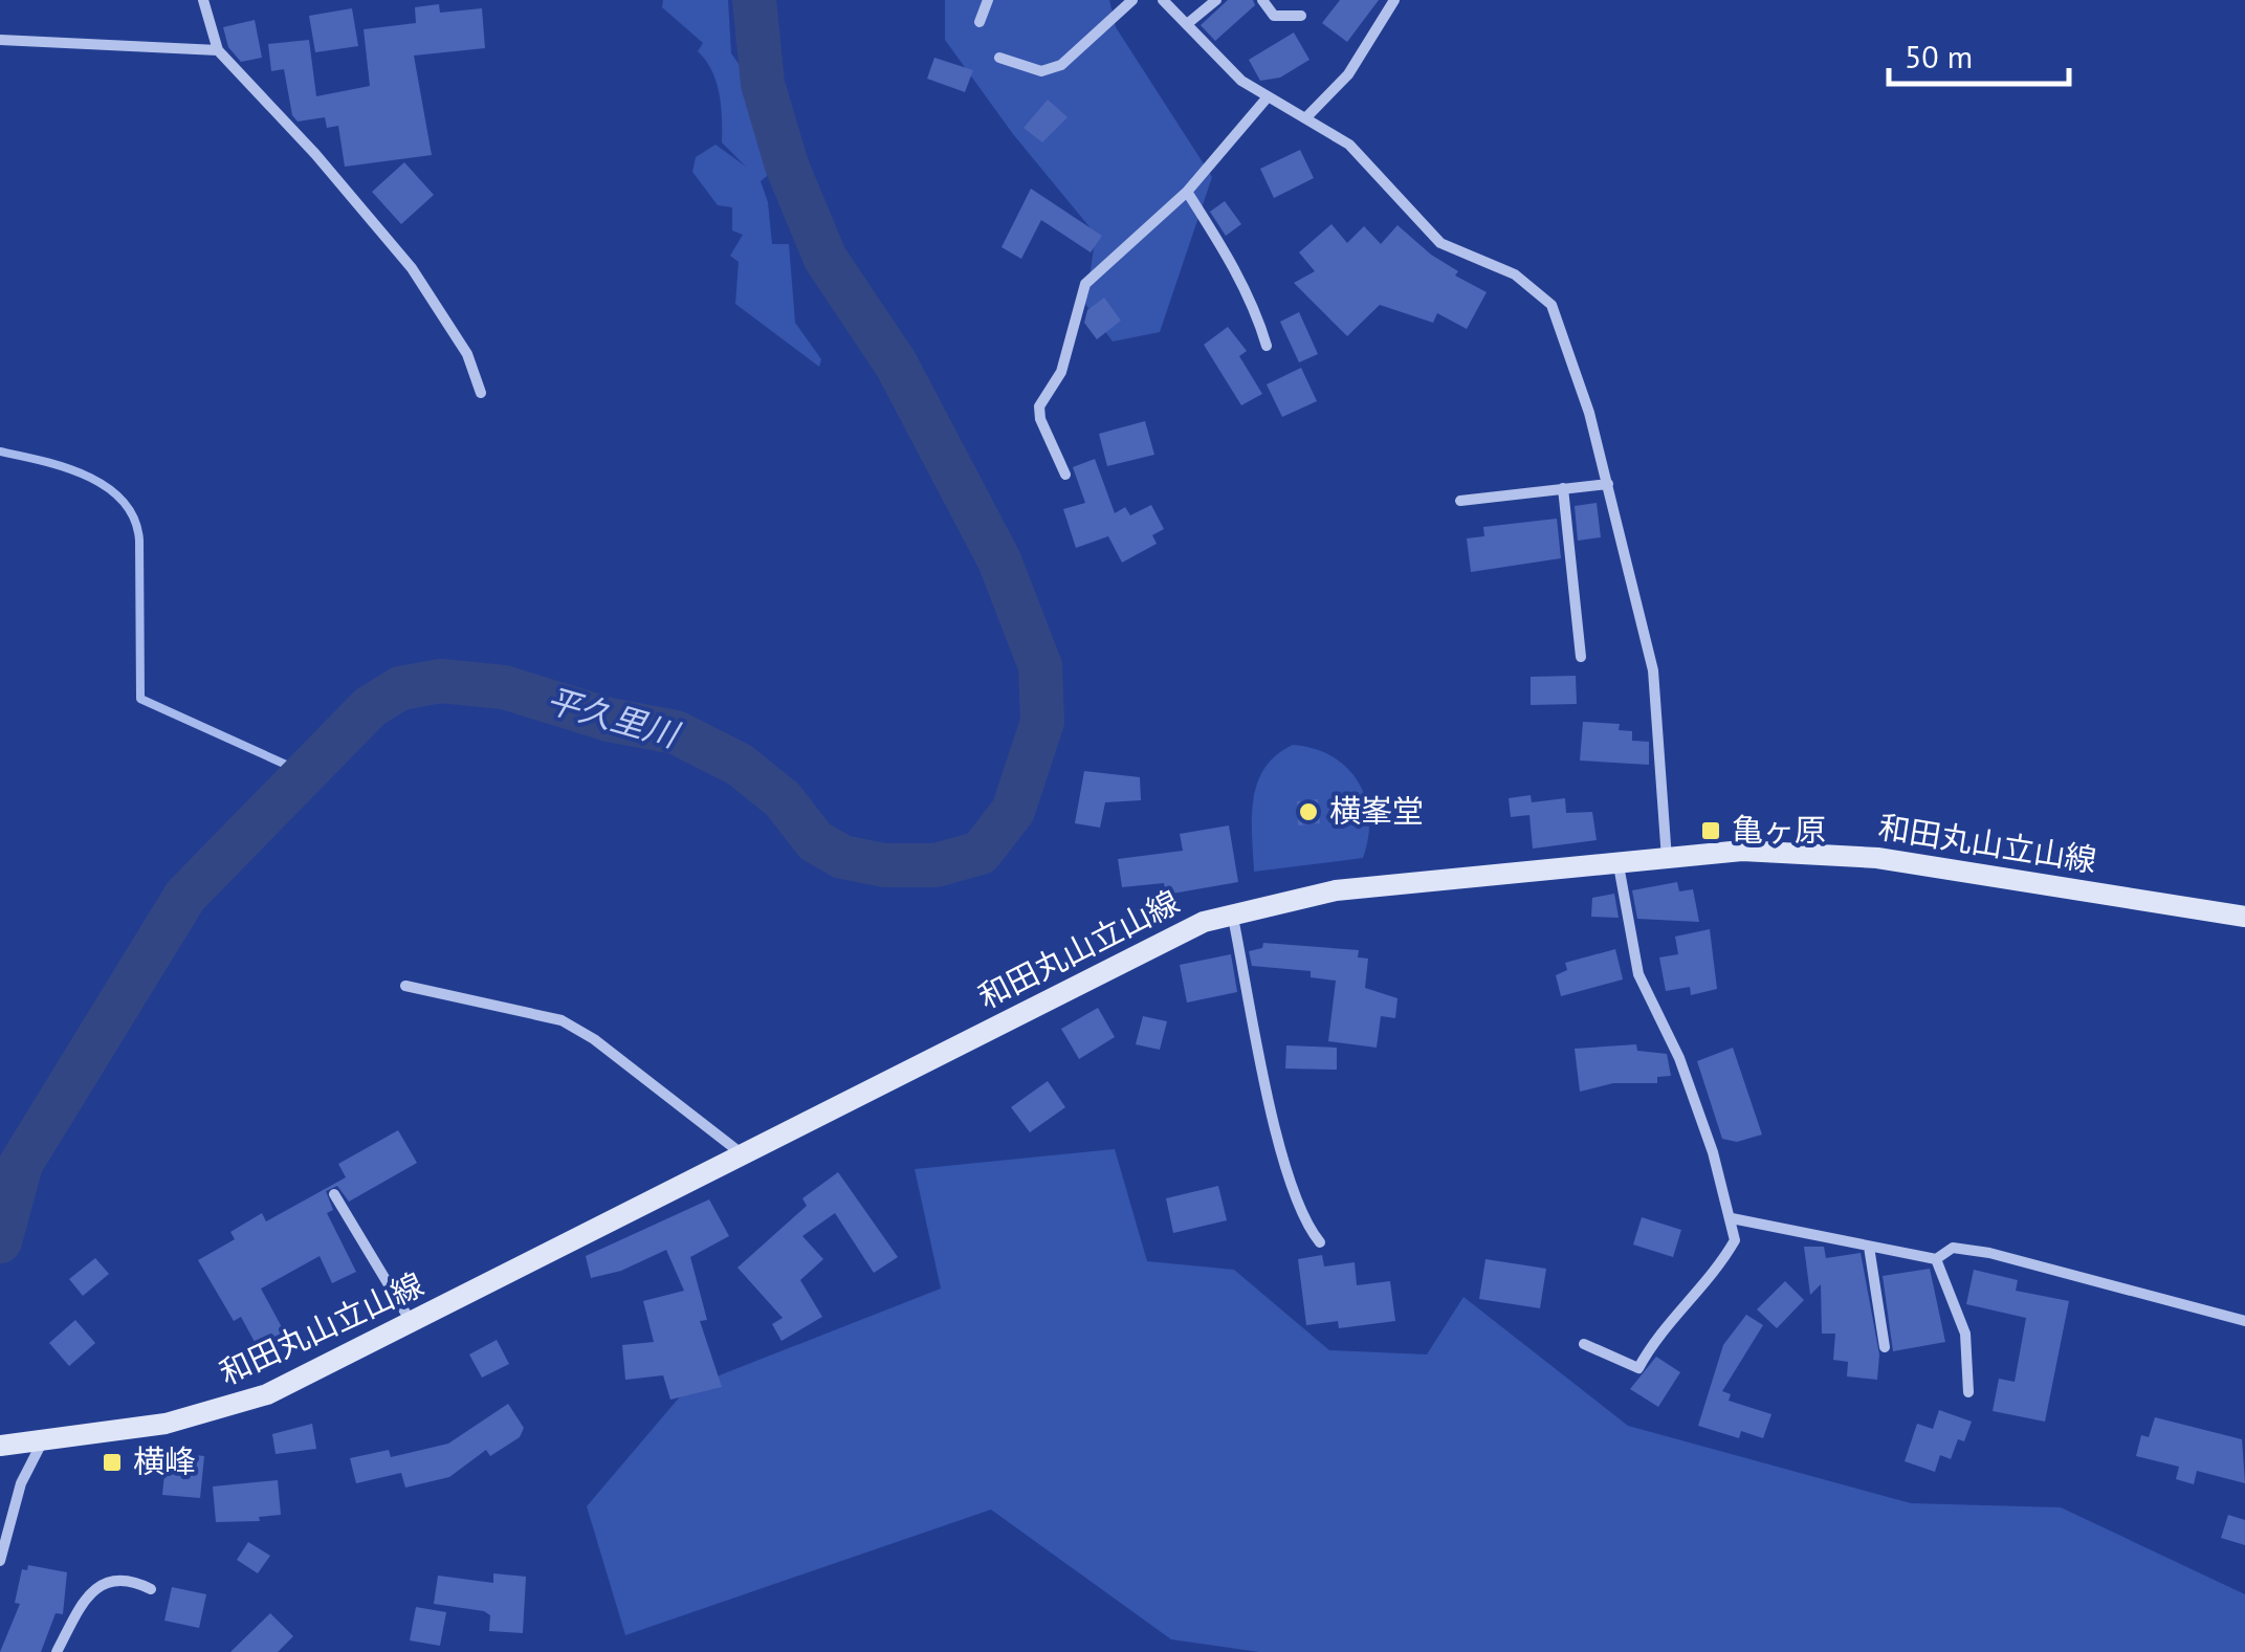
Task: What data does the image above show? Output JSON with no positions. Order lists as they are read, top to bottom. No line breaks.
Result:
{"streets":{"main road":["和田丸山立山線"]},"water":["平久里川"],"places":{"other":["横峯堂"],"transit":["亀ヶ原","横峰"]},"scale_bar":"50 m"}
